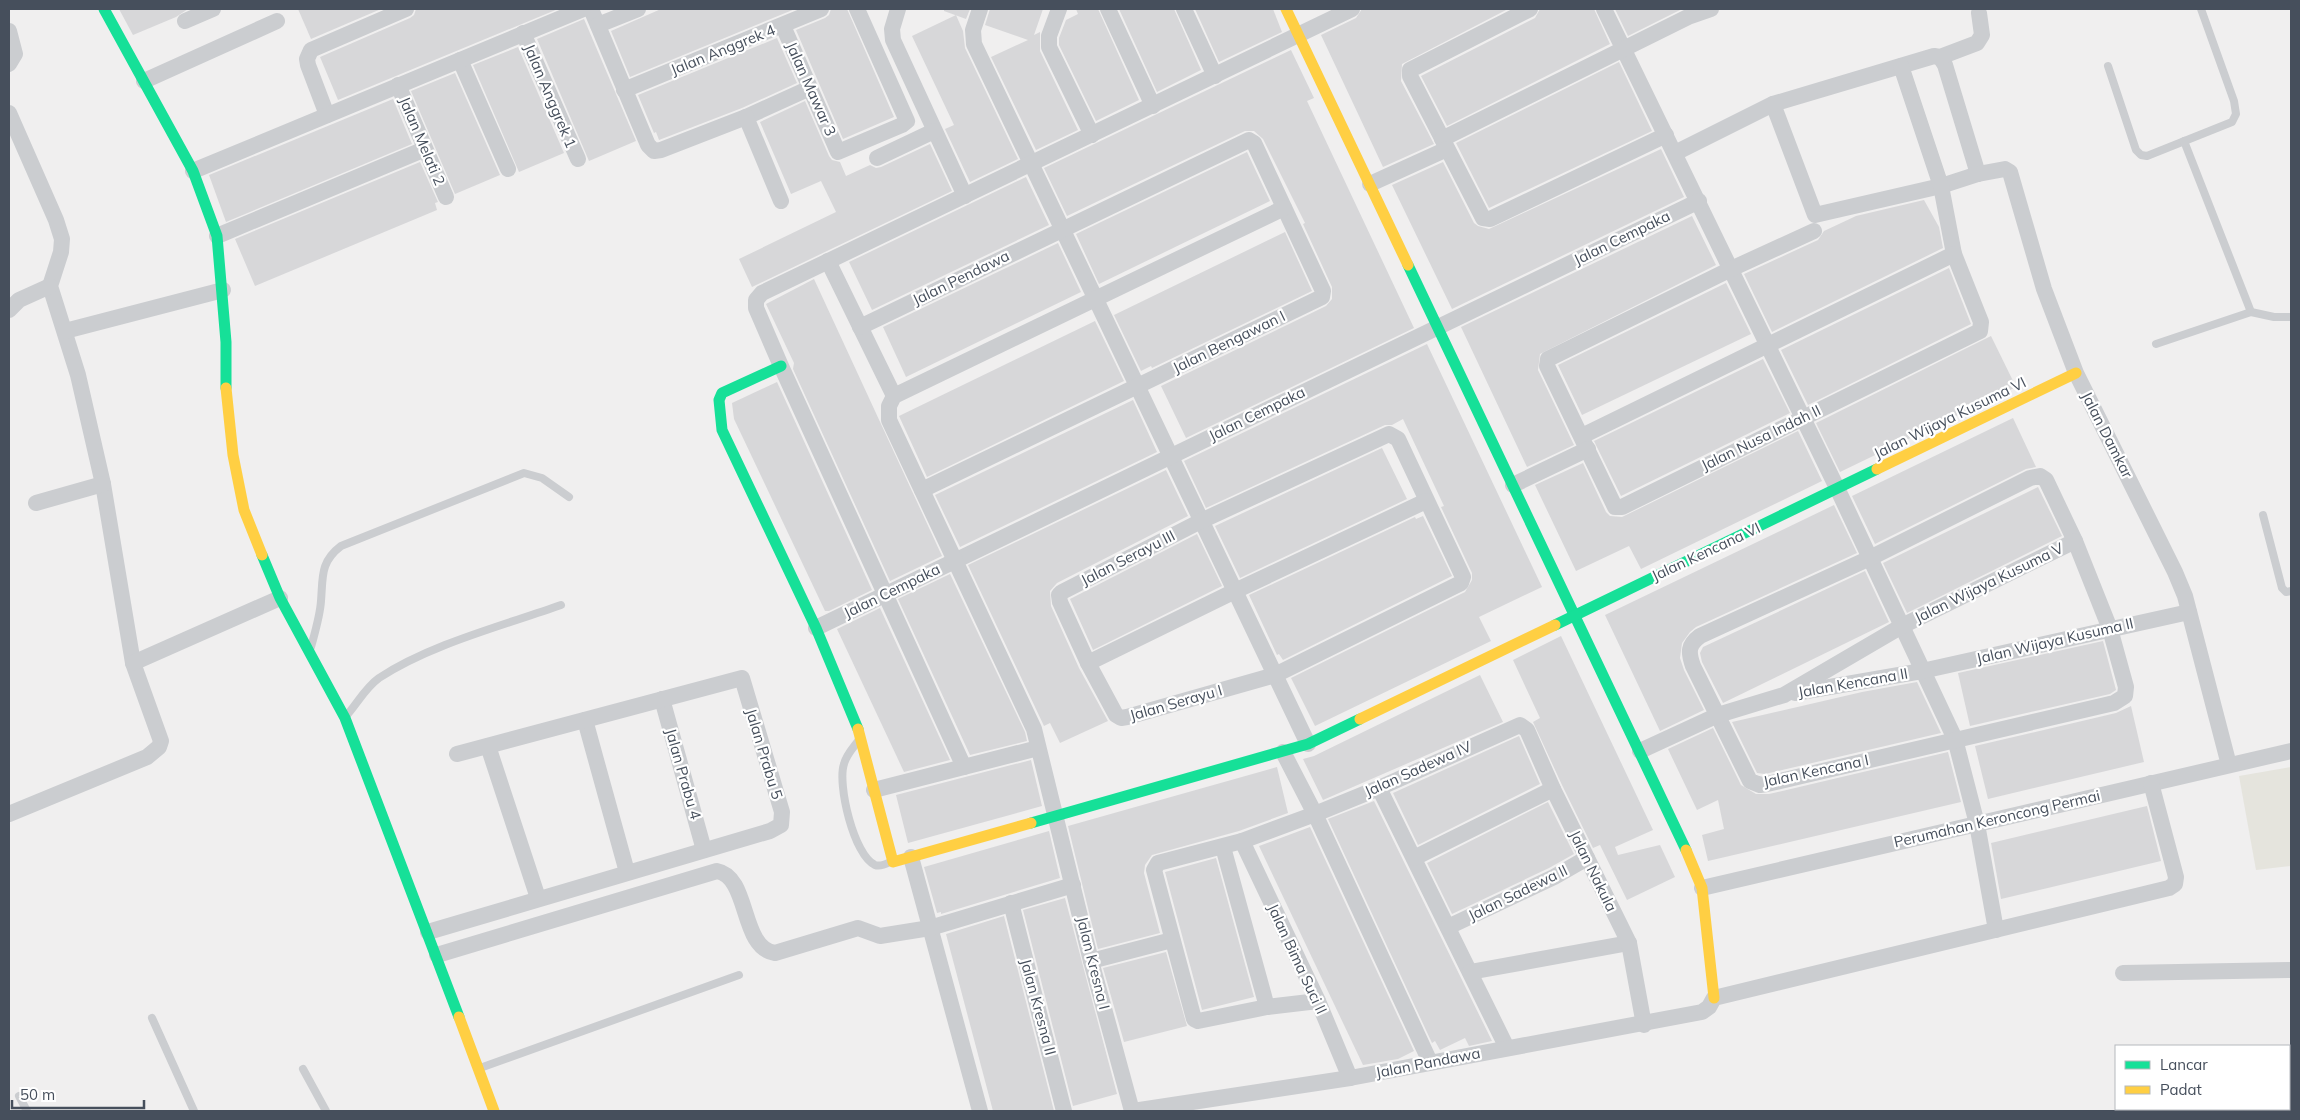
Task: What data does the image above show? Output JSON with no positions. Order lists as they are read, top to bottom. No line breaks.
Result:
{"streets":{"street":["Jalan Anggrek 4","Jalan Mawar 3","Jalan Anggrek 1","Jalan Melati 2","Jalan Cempaka","Jalan Pendawa","Jalan Bengawan I","Jalan Wijaya Kusuma VI","Jalan Damkar","Jalan Nusa Indah II","Jalan Kencana VI","Jalan Serayu III","Jalan Wijaya Kusuma V","Jalan Wijaya Kusuma II","Jalan Kencana II","Jalan Serayu I","Jalan Prabu 5","Jalan Sadewa IV","Jalan Kencana I","Jalan Prabu 4","Perumahan Keroncong Permai","Jalan Nakula","Jalan Sadewa II","Jalan Bima Suci II","Jalan Kresna I","Jalan Kresna II","Jalan Pandawa"]},"crossings":[["Jalan Anggrek 4","Jalan Mawar 3"],["Jalan Cempaka","Jalan Kresna I"],["Jalan Pendawa","Jalan Bengawan I"],["Jalan Bengawan I","Jalan Kresna I"],["Jalan Wijaya Kusuma VI","Jalan Damkar"],["Jalan Wijaya Kusuma VI","Jalan Kencana VI"],["Jalan Damkar","Jalan Wijaya Kusuma II"],["Jalan Damkar","Perumahan Keroncong Permai"],["Jalan Kencana VI","Jalan Kresna I"],["Jalan Serayu III","Jalan Serayu I"],["Jalan Wijaya Kusuma V","Jalan Kencana II"],["Jalan Wijaya Kusuma II","Jalan Kencana II"],["Jalan Wijaya Kusuma II","Jalan Kencana I"],["Jalan Prabu 5","Jalan Prabu 4"],["Jalan Sadewa IV","Jalan Nakula"],["Jalan Sadewa IV","Jalan Bima Suci II"],["Jalan Nakula","Jalan Sadewa II"],["Jalan Nakula","Jalan Pandawa"],["Jalan Bima Suci II","Jalan Pandawa"],["Jalan Kresna I","Jalan Pandawa"]],"legend":["Lancar","Padat"],"scale_bar":"50 m"}
